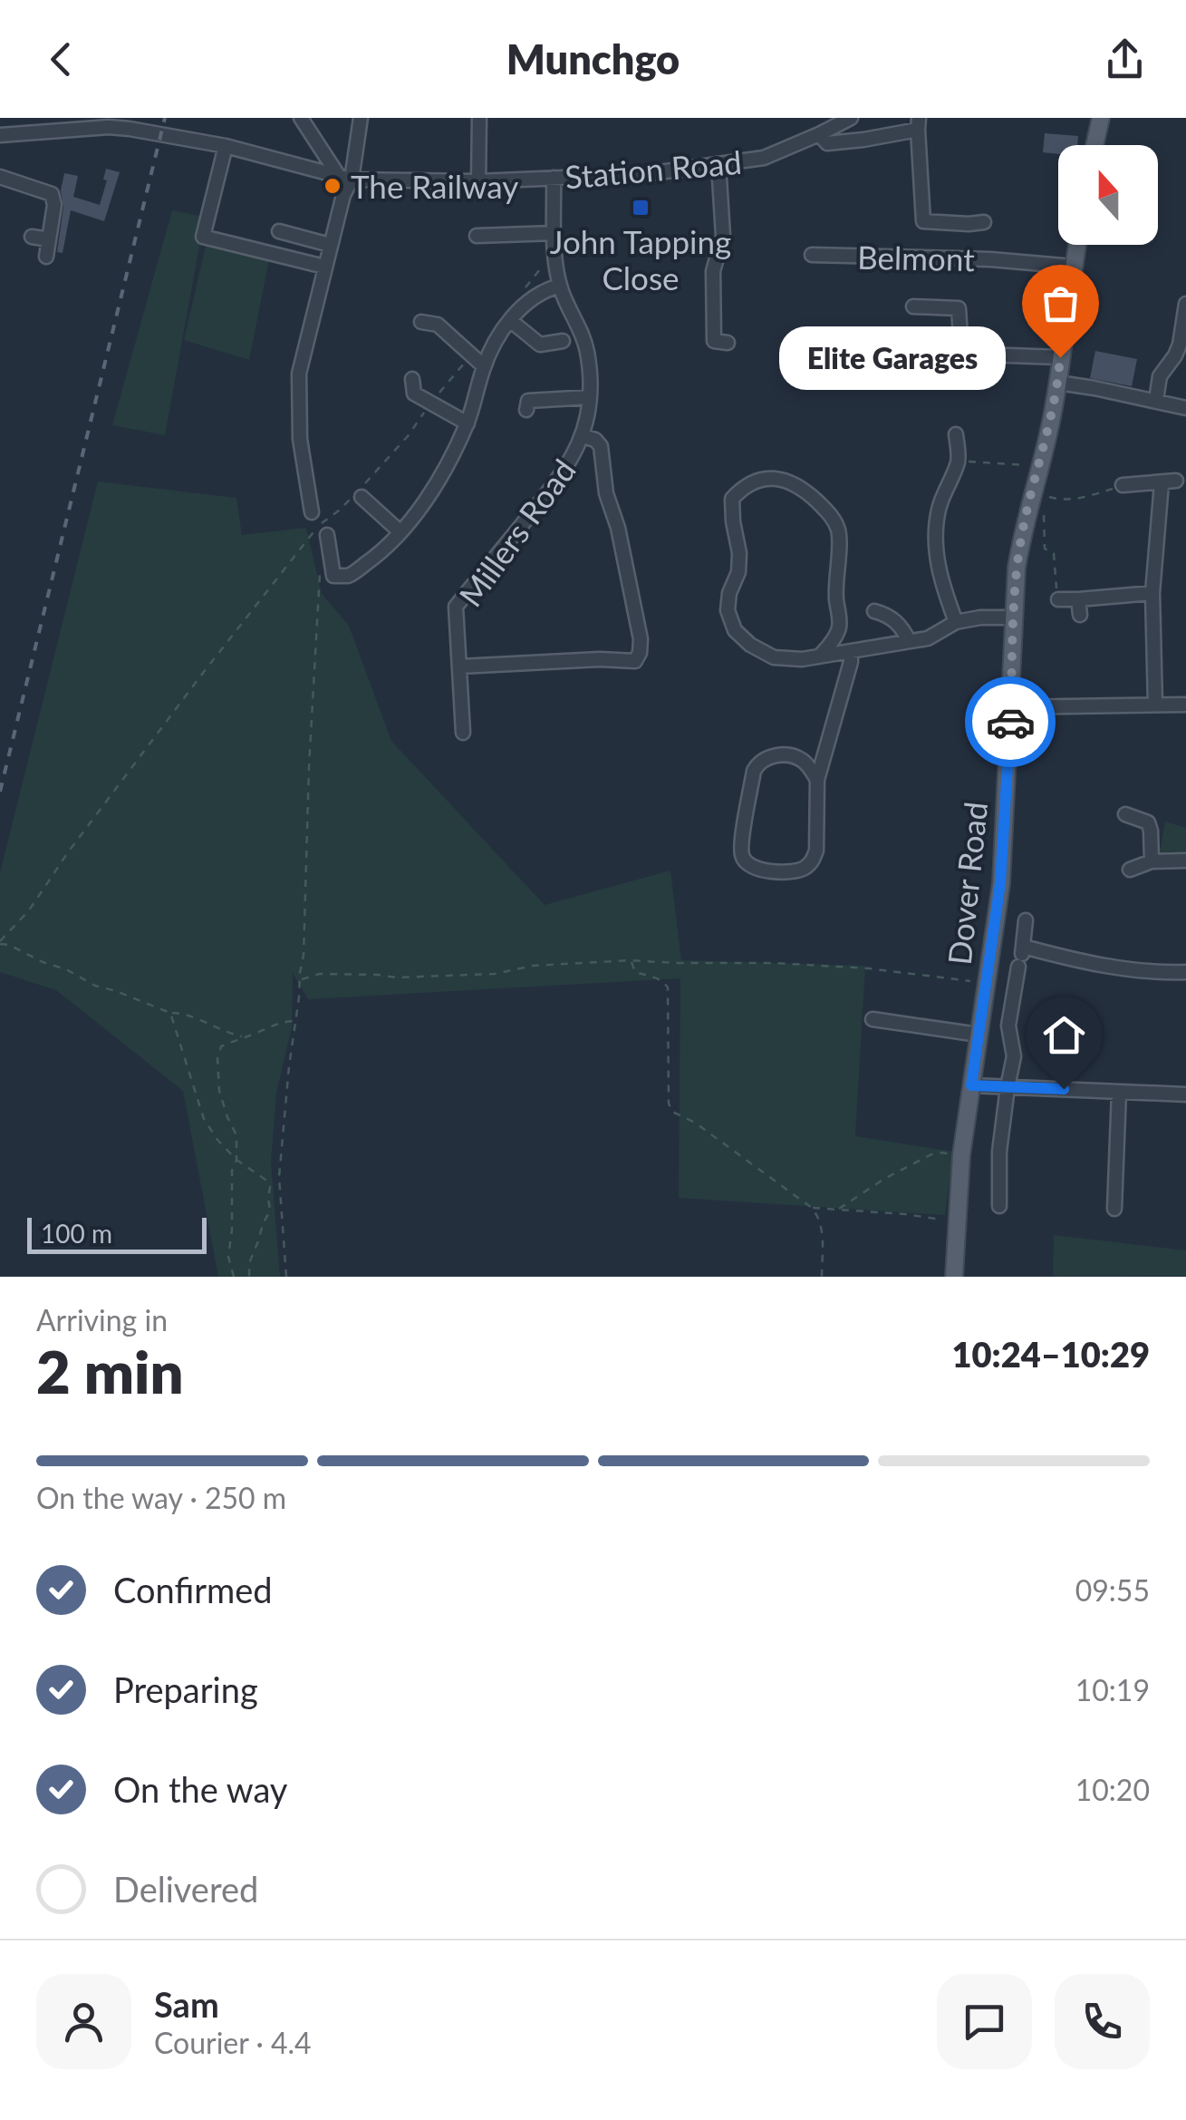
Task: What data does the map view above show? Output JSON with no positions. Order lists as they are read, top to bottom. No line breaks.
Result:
{"streets":{"main road":["Dover Road"],"street":["Station Road","Belmont","Millers Road"]},"crossings":[["Station Road","Millers Road"],["Belmont","Dover Road"]],"places":{"other":["The Railway","Elite Garages"],"transit":["John Tapping Close"]},"scale_bar":"100 m","north":"top","page":{"header":"Munchgo","bubble":"Elite Garages","scale":"100 m","heading":["2 min","Arriving in","10:24–10:29"],"panel":["Sam","Courier · 4.4"],"bar":"On the way · 250 m","list":[["Confirmed","09:55"],["Preparing","10:19"],["On the way","10:20"],"Delivered"]}}
